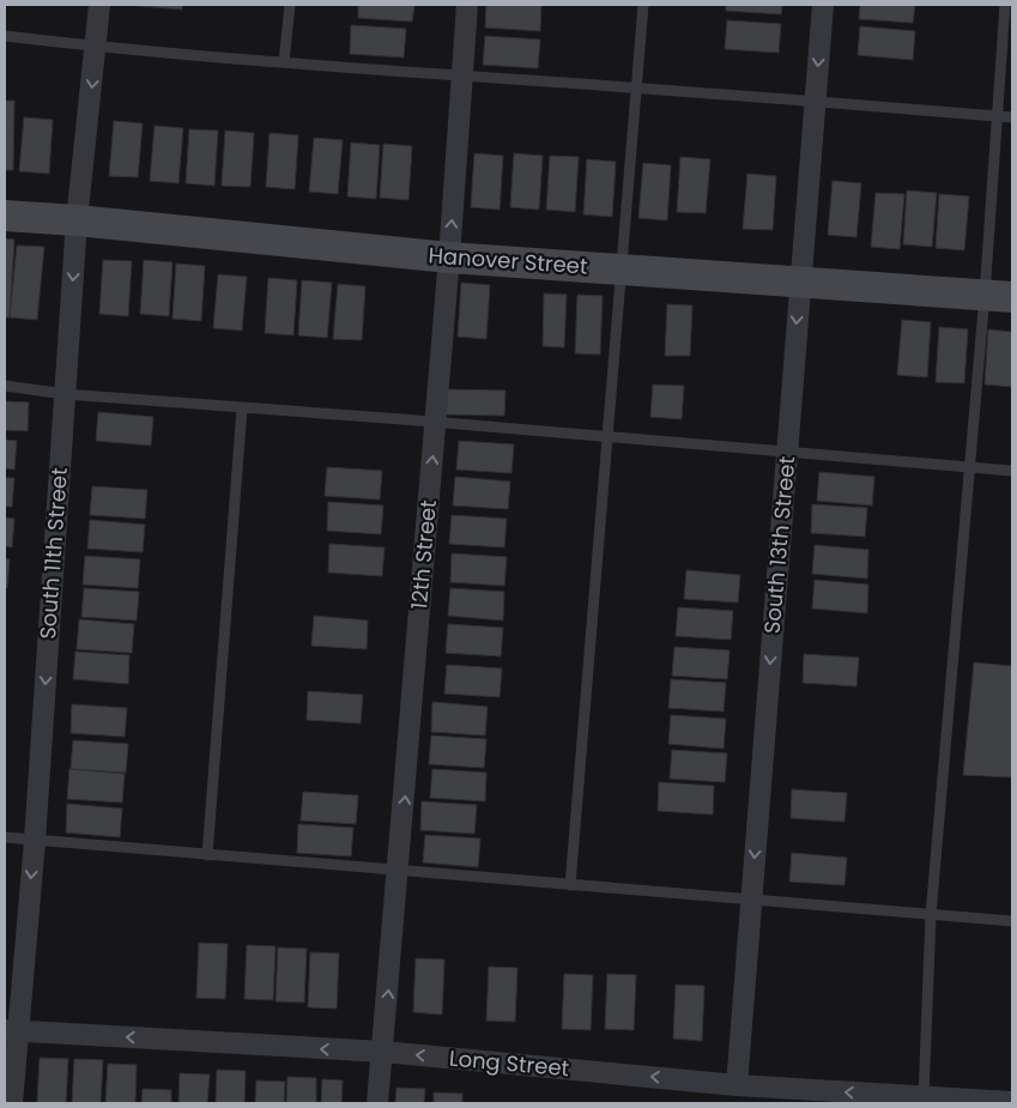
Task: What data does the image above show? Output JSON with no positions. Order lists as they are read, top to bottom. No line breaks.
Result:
{"streets":{"street":["Hanover Street","South 13th Street","South 11th Street","12th Street","Long Street"]},"crossings":[["Hanover Street","South 13th Street"],["Hanover Street","South 11th Street"],["Hanover Street","12th Street"],["South 13th Street","Long Street"],["South 11th Street","Long Street"],["12th Street","Long Street"]],"one_way":["South 13th Street","South 11th Street","12th Street","Long Street"]}
